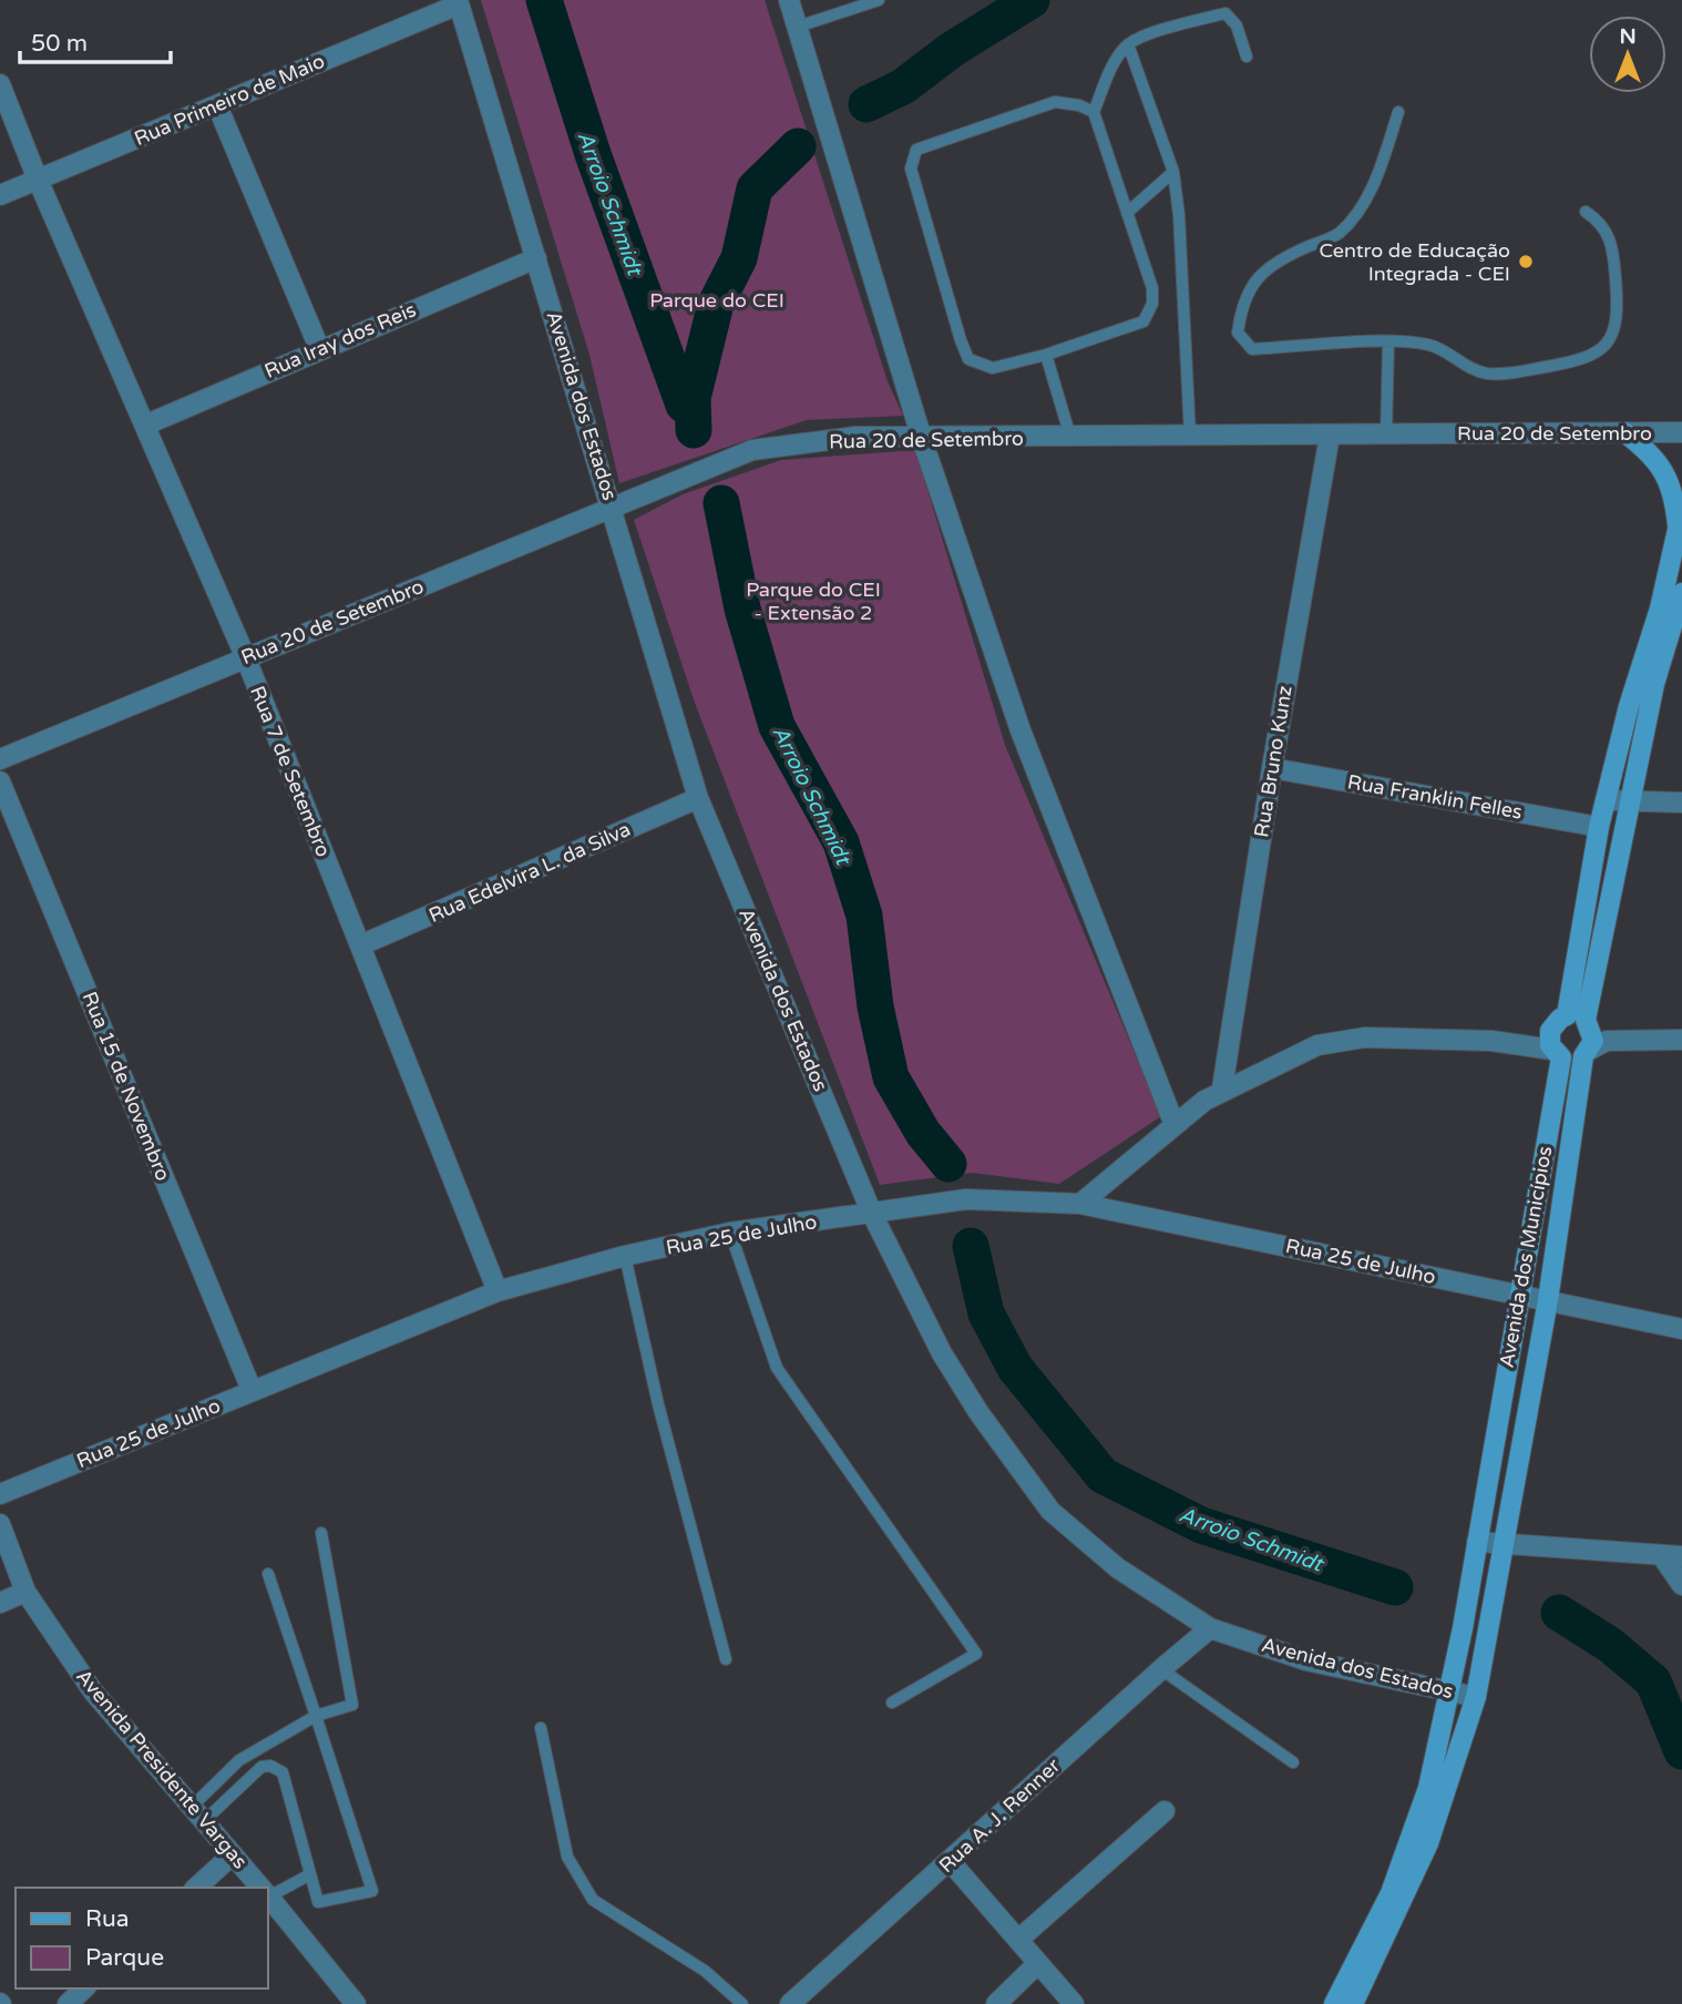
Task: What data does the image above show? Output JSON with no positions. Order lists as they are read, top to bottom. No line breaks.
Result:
{"streets":{"main road":["Avenida dos Municípios"],"street":["Rua Primeiro de Maio","Rua Iray dos Reis","Avenida dos Estados","Rua 20 de Setembro","Rua Bruno Kunz","Rua 7 de Setembro","Rua Franklin Felles","Rua Edelvira L. da Silva","Rua 15 de Novembro","Rua 25 de Julho","Avenida Presidente Vargas","Rua A. J. Renner"]},"crossings":[["Rua Primeiro de Maio","Avenida dos Estados"],["Rua Primeiro de Maio","Rua 7 de Setembro"],["Rua Iray dos Reis","Avenida dos Estados"],["Rua Iray dos Reis","Rua 7 de Setembro"],["Avenida dos Estados","Rua 20 de Setembro"],["Avenida dos Estados","Rua Edelvira L. da Silva"],["Avenida dos Estados","Rua 25 de Julho"],["Avenida dos Estados","Avenida dos Municípios"],["Avenida dos Estados","Rua A. J. Renner"],["Rua 20 de Setembro","Rua Bruno Kunz"],["Rua 20 de Setembro","Rua 7 de Setembro"],["Rua Bruno Kunz","Rua Franklin Felles"],["Rua 7 de Setembro","Rua Edelvira L. da Silva"],["Rua 7 de Setembro","Rua 25 de Julho"],["Rua Franklin Felles","Avenida dos Municípios"],["Rua 15 de Novembro","Rua 25 de Julho"],["Rua 25 de Julho","Avenida dos Municípios"]],"water":["Arroio Schmidt"],"parks":["Parque do CEI","Parque do CEI - Extensão 2"],"places":["Centro de Educação Integrada - CEI"],"legend":["Rua","Parque"],"scale_bar":"50 m","north":"top"}
